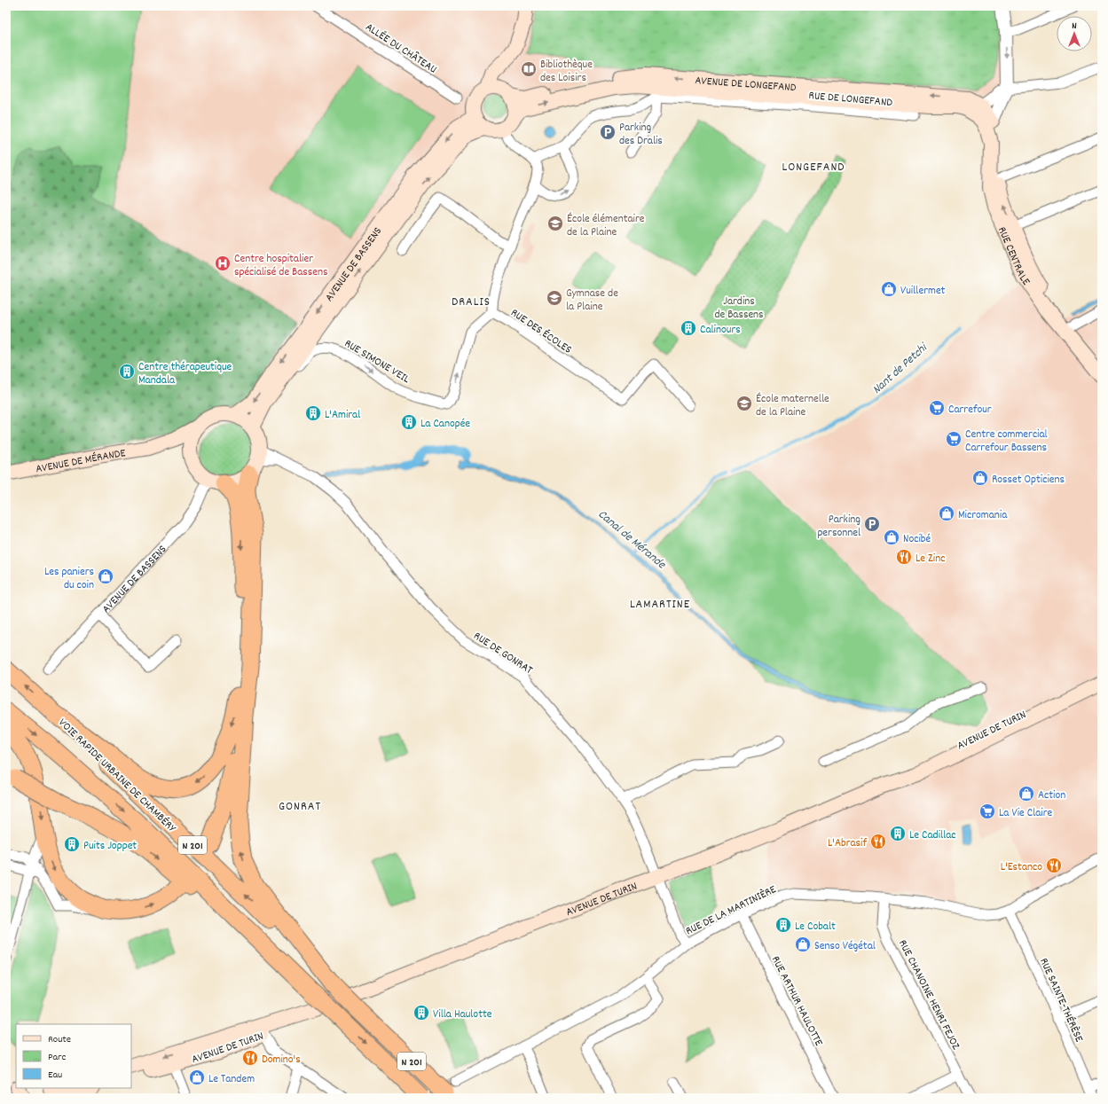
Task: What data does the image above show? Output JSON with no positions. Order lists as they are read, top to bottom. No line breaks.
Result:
{"streets":{"highway":["VOIE RAPIDE URBAINE DE CHAMBÉRY","N 201"],"main road":["AVENUE DE LONGEFAND","RUE CENTRALE","AVENUE DE BASSENS","AVENUE DE MÉRANDE","AVENUE DE TURIN"],"street":["ALLÉE DU CHÂTEAU","RUE DE LONGEFAND","RUE DES ÉCOLES","RUE SIMONE VEIL","RUE DE GONRAT","RUE DE LA MARTINIÈRE","RUE CHANOINE HENRI FEJOZ","RUE SAINTE-THÉRÈSE","RUE ARTHUR HAULOTTE"]},"crossings":[["AVENUE DE LONGEFAND","RUE CENTRALE"],["AVENUE DE LONGEFAND","AVENUE DE BASSENS"],["AVENUE DE BASSENS","RUE SIMONE VEIL"],["AVENUE DE BASSENS","AVENUE DE MÉRANDE"],["AVENUE DE BASSENS","RUE DE GONRAT"],["RUE DES ÉCOLES","RUE SIMONE VEIL"],["AVENUE DE MÉRANDE","RUE DE GONRAT"],["RUE DE GONRAT","AVENUE DE TURIN"],["RUE DE GONRAT","RUE DE LA MARTINIÈRE"],["AVENUE DE TURIN","VOIE RAPIDE URBAINE DE CHAMBÉRY"],["AVENUE DE TURIN","N 201"],["VOIE RAPIDE URBAINE DE CHAMBÉRY","N 201"],["N 201","RUE DE LA MARTINIÈRE"],["RUE DE LA MARTINIÈRE","RUE CHANOINE HENRI FEJOZ"],["RUE DE LA MARTINIÈRE","RUE SAINTE-THÉRÈSE"],["RUE DE LA MARTINIÈRE","RUE ARTHUR HAULOTTE"]],"districts":["LONGEFAND","DRALIS","LAMARTINE","GONRAT"],"water":["Nant de Petchi","Canal de Mérande"],"parks":["Jardins de Bassens"],"places":{"library":["Bibliothèque des Loisirs"],"parking":["Parking des Dralis","Parking personnel"],"school or university":["École élémentaire de la Plaine","Gymnase de la Plaine","École maternelle de la Plaine"],"hospital":["Centre hospitalier spécialisé de Bassens"],"shop":["Vuillermet","Rosset Opticiens","Micromania","Nocibé","Les paniers du coin","Action","Senso Végétal","Le Tandem"],"building":["Calinours","Centre thérapeutique Mandala","L'Amiral","La Canopée","Le Cadillac","Puits Joppet","Le Cobalt","Villa Haulotte"],"supermarket":["Carrefour","Centre commercial Carrefour Bassens","La Vie Claire"],"restaurant":["Le Zinc","L'Abrasif","L'Estanco","Domino's"]},"legend":["Route","Parc","Eau"],"north":"top"}
